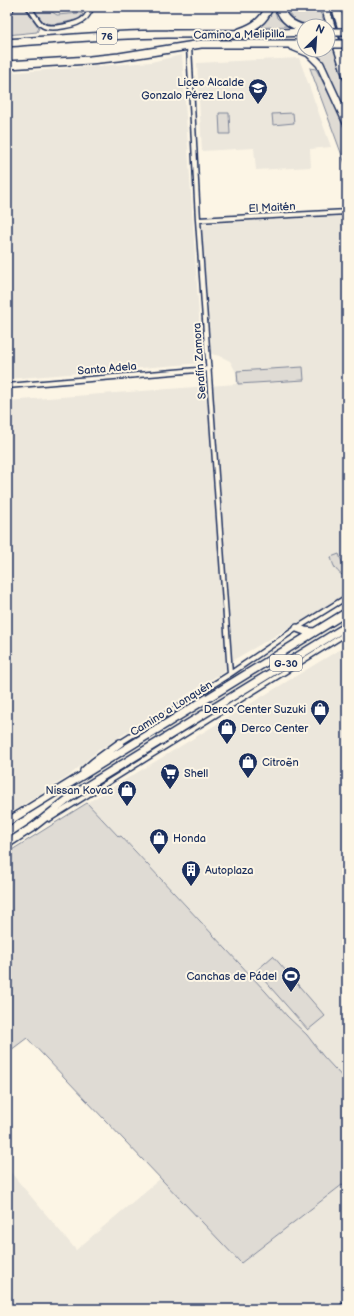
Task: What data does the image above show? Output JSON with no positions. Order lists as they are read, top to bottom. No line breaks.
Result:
{"streets":{"main road":["Camino a Melipilla","76","G-30","Camino a Lonquén"],"street":["El Maitén","Serafín Zamora","Santa Adela"]},"crossings":[["Camino a Melipilla","Serafín Zamora"],["El Maitén","Serafín Zamora"],["Serafín Zamora","Santa Adela"],["Serafín Zamora","Camino a Lonquén"]],"places":{"school or university":["Liceo Alcalde Gonzalo Pérez Llona"],"shop":["Derco Center Suzuki","Derco Center","Citroën","Nissan Kovac","Honda"],"supermarket":["Shell"],"building":["Autoplaza"],"sports":["Canchas de Pádel"]},"north":"top right"}
